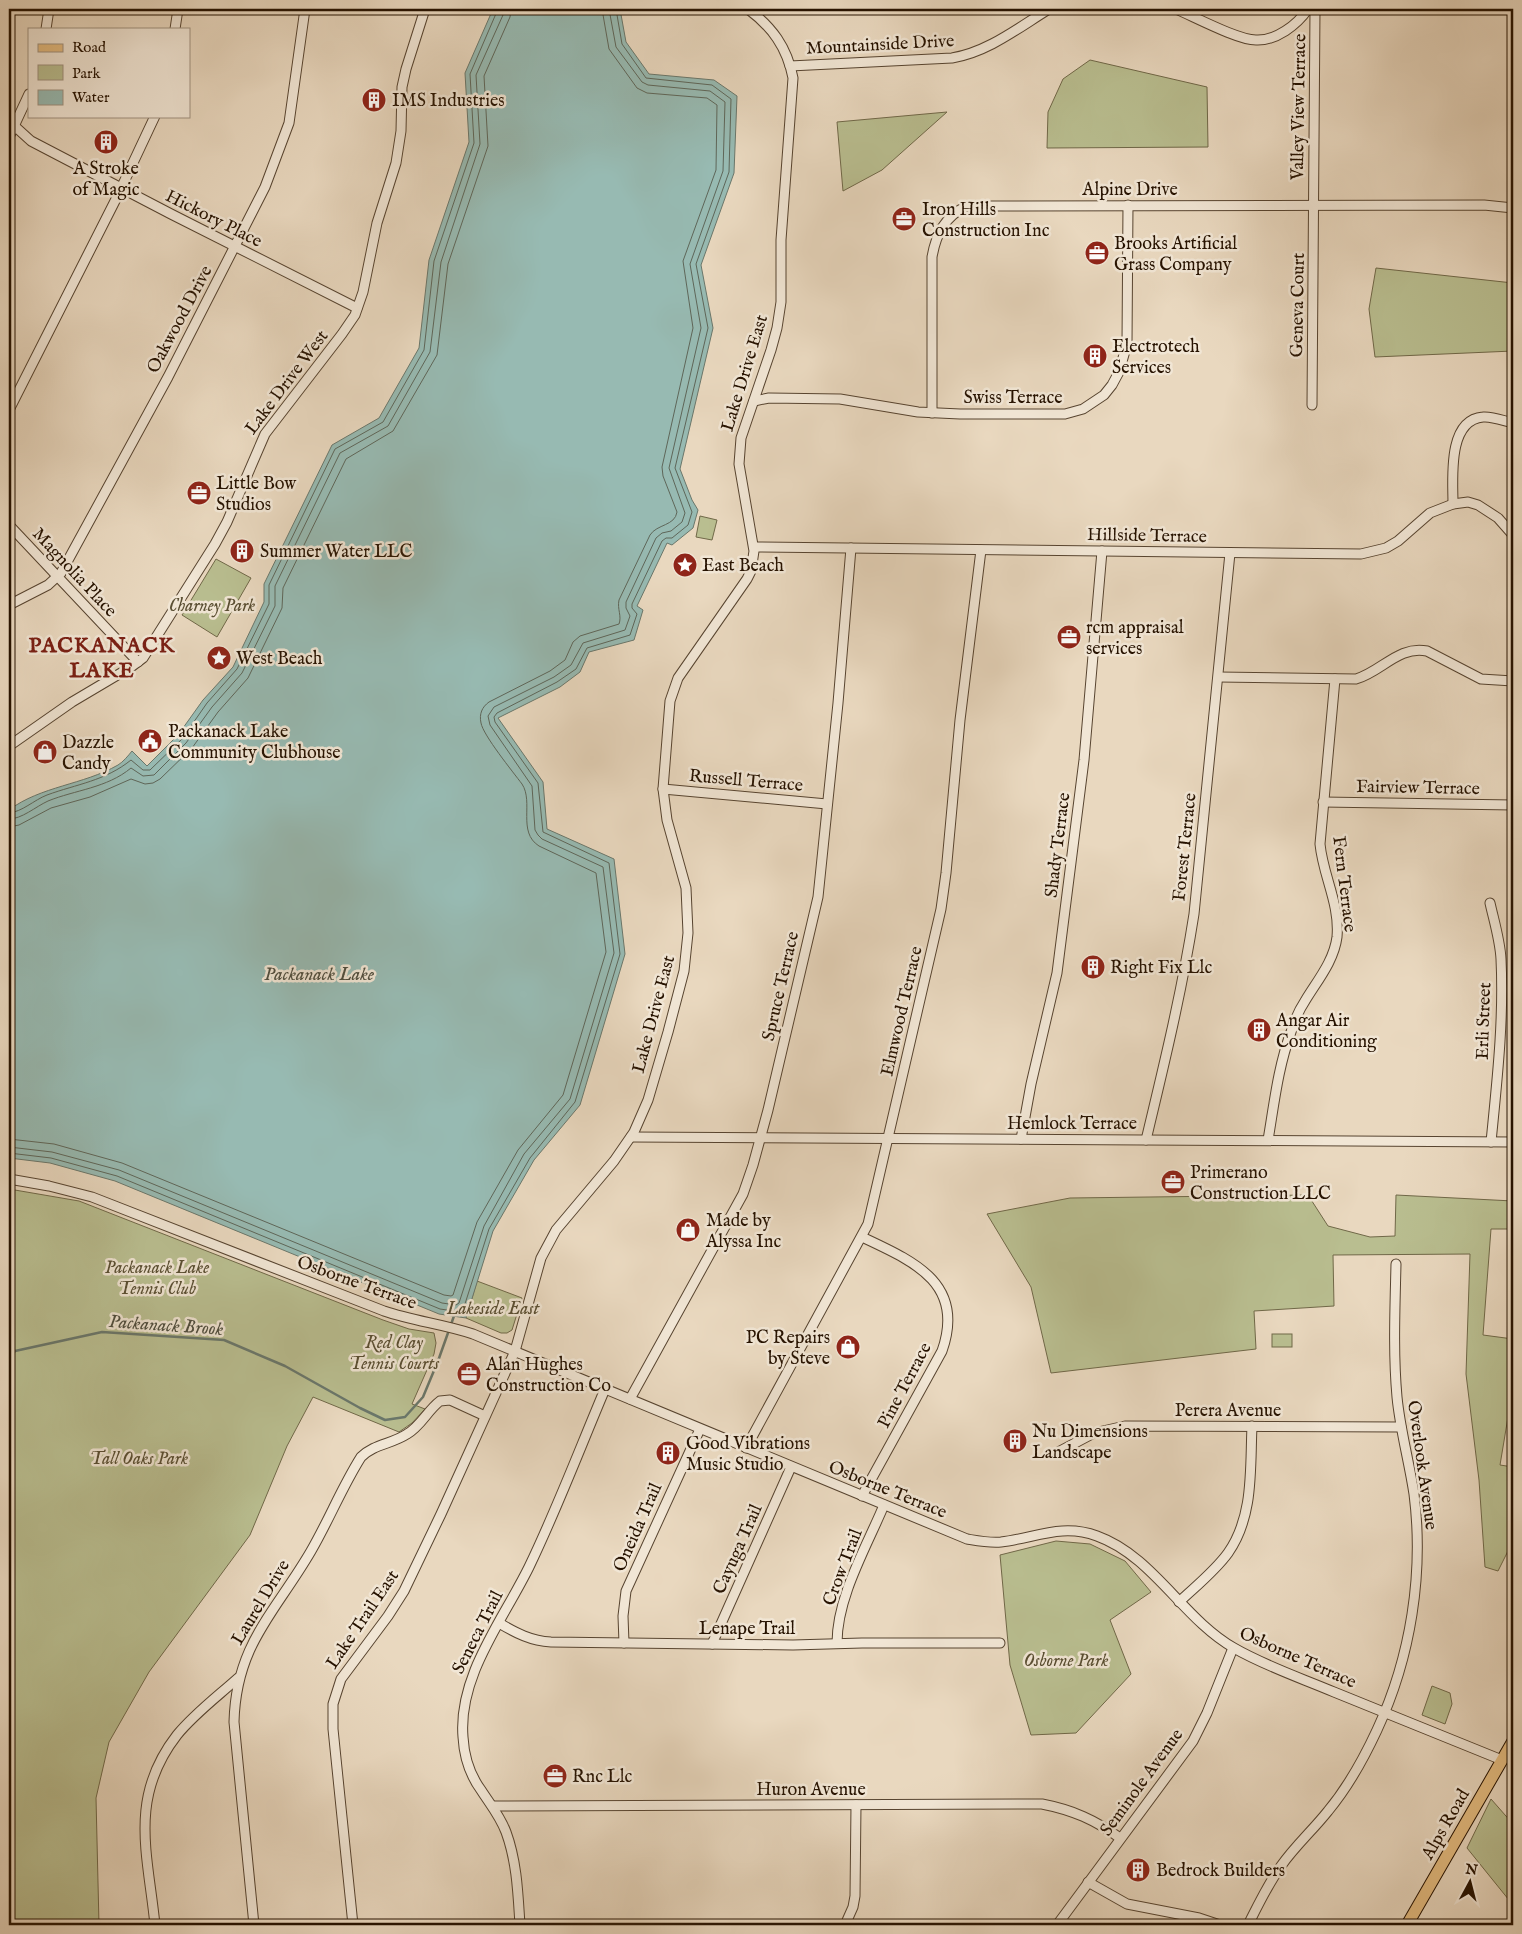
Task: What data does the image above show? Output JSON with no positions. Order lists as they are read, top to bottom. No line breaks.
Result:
{"streets":{"main road":["Alps Road"],"street":["Mountainside Drive","Valley View Terrace","Alpine Drive","Hickory Place","Geneva Court","Oakwood Drive","Lake Drive East","Lake Drive West","Swiss Terrace","Hillside Terrace","Magnolia Place","Russell Terrace","Fairview Terrace","Shady Terrace","Forest Terrace","Fern Terrace","Spruce Terrace","Elmwood Terrace","Erli Street","Hemlock Terrace","Osborne Terrace","Pine Terrace","Perera Avenue","Overlook Avenue","Oneida Trail","Cayuga Trail","Crow Trail","Laurel Drive","Lake Trail East","Lenape Trail","Seneca Trail","Seminole Avenue","Huron Avenue"]},"crossings":[["Mountainside Drive","Lake Drive East"],["Valley View Terrace","Alpine Drive"],["Valley View Terrace","Geneva Court"],["Alpine Drive","Geneva Court"],["Alpine Drive","Swiss Terrace"],["Hickory Place","Oakwood Drive"],["Hickory Place","Lake Drive West"],["Oakwood Drive","Magnolia Place"],["Lake Drive East","Swiss Terrace"],["Lake Drive East","Hillside Terrace"],["Lake Drive East","Russell Terrace"],["Lake Drive East","Hemlock Terrace"],["Lake Drive East","Osborne Terrace"],["Lake Drive East","Lake Trail East"],["Lake Drive West","Magnolia Place"],["Hillside Terrace","Shady Terrace"],["Hillside Terrace","Forest Terrace"],["Hillside Terrace","Spruce Terrace"],["Hillside Terrace","Elmwood Terrace"],["Russell Terrace","Spruce Terrace"],["Fairview Terrace","Fern Terrace"],["Shady Terrace","Hemlock Terrace"],["Forest Terrace","Hemlock Terrace"],["Fern Terrace","Hemlock Terrace"],["Spruce Terrace","Hemlock Terrace"],["Spruce Terrace","Osborne Terrace"],["Elmwood Terrace","Hemlock Terrace"],["Elmwood Terrace","Osborne Terrace"],["Elmwood Terrace","Pine Terrace"],["Erli Street","Hemlock Terrace"],["Osborne Terrace","Pine Terrace"],["Osborne Terrace","Overlook Avenue"],["Osborne Terrace","Oneida Trail"],["Osborne Terrace","Cayuga Trail"],["Osborne Terrace","Crow Trail"],["Osborne Terrace","Lake Trail East"],["Osborne Terrace","Seneca Trail"],["Osborne Terrace","Seminole Avenue"],["Osborne Terrace","Alps Road"],["Perera Avenue","Overlook Avenue"],["Oneida Trail","Lenape Trail"],["Cayuga Trail","Lenape Trail"],["Crow Trail","Lenape Trail"],["Laurel Drive","Lake Trail East"],["Lenape Trail","Seneca Trail"],["Seneca Trail","Huron Avenue"],["Seminole Avenue","Huron Avenue"]],"districts":["PACKANACK LAKE"],"water":["Packanack Lake","Packanack Brook"],"parks":["Charney Park","Packanack Lake Tennis Club","Lakeside East","Red Clay Tennis Courts","Tall Oaks Park","Osborne Park"],"places":{"building":["IMS Industries","A Stroke of Magic","Electrotech Services","Summer Water LLC","Right Fix Llc","Angar Air Conditioning","Nu Dimensions Landscape","Good Vibrations Music Studio","Bedrock Builders"],"office":["Iron Hills Construction Inc","Brooks Artificial Grass Company","Little Bow Studios","rcm appraisal services","Primerano Construction LLC","Alan Hughes Construction Co","Rnc Llc"],"place":["East Beach","West Beach"],"public building":["Packanack Lake Community Clubhouse"],"shop":["Dazzle Candy","Made by Alyssa Inc","PC Repairs by Steve"]},"legend":["Road","Park","Water"],"north":"top"}
